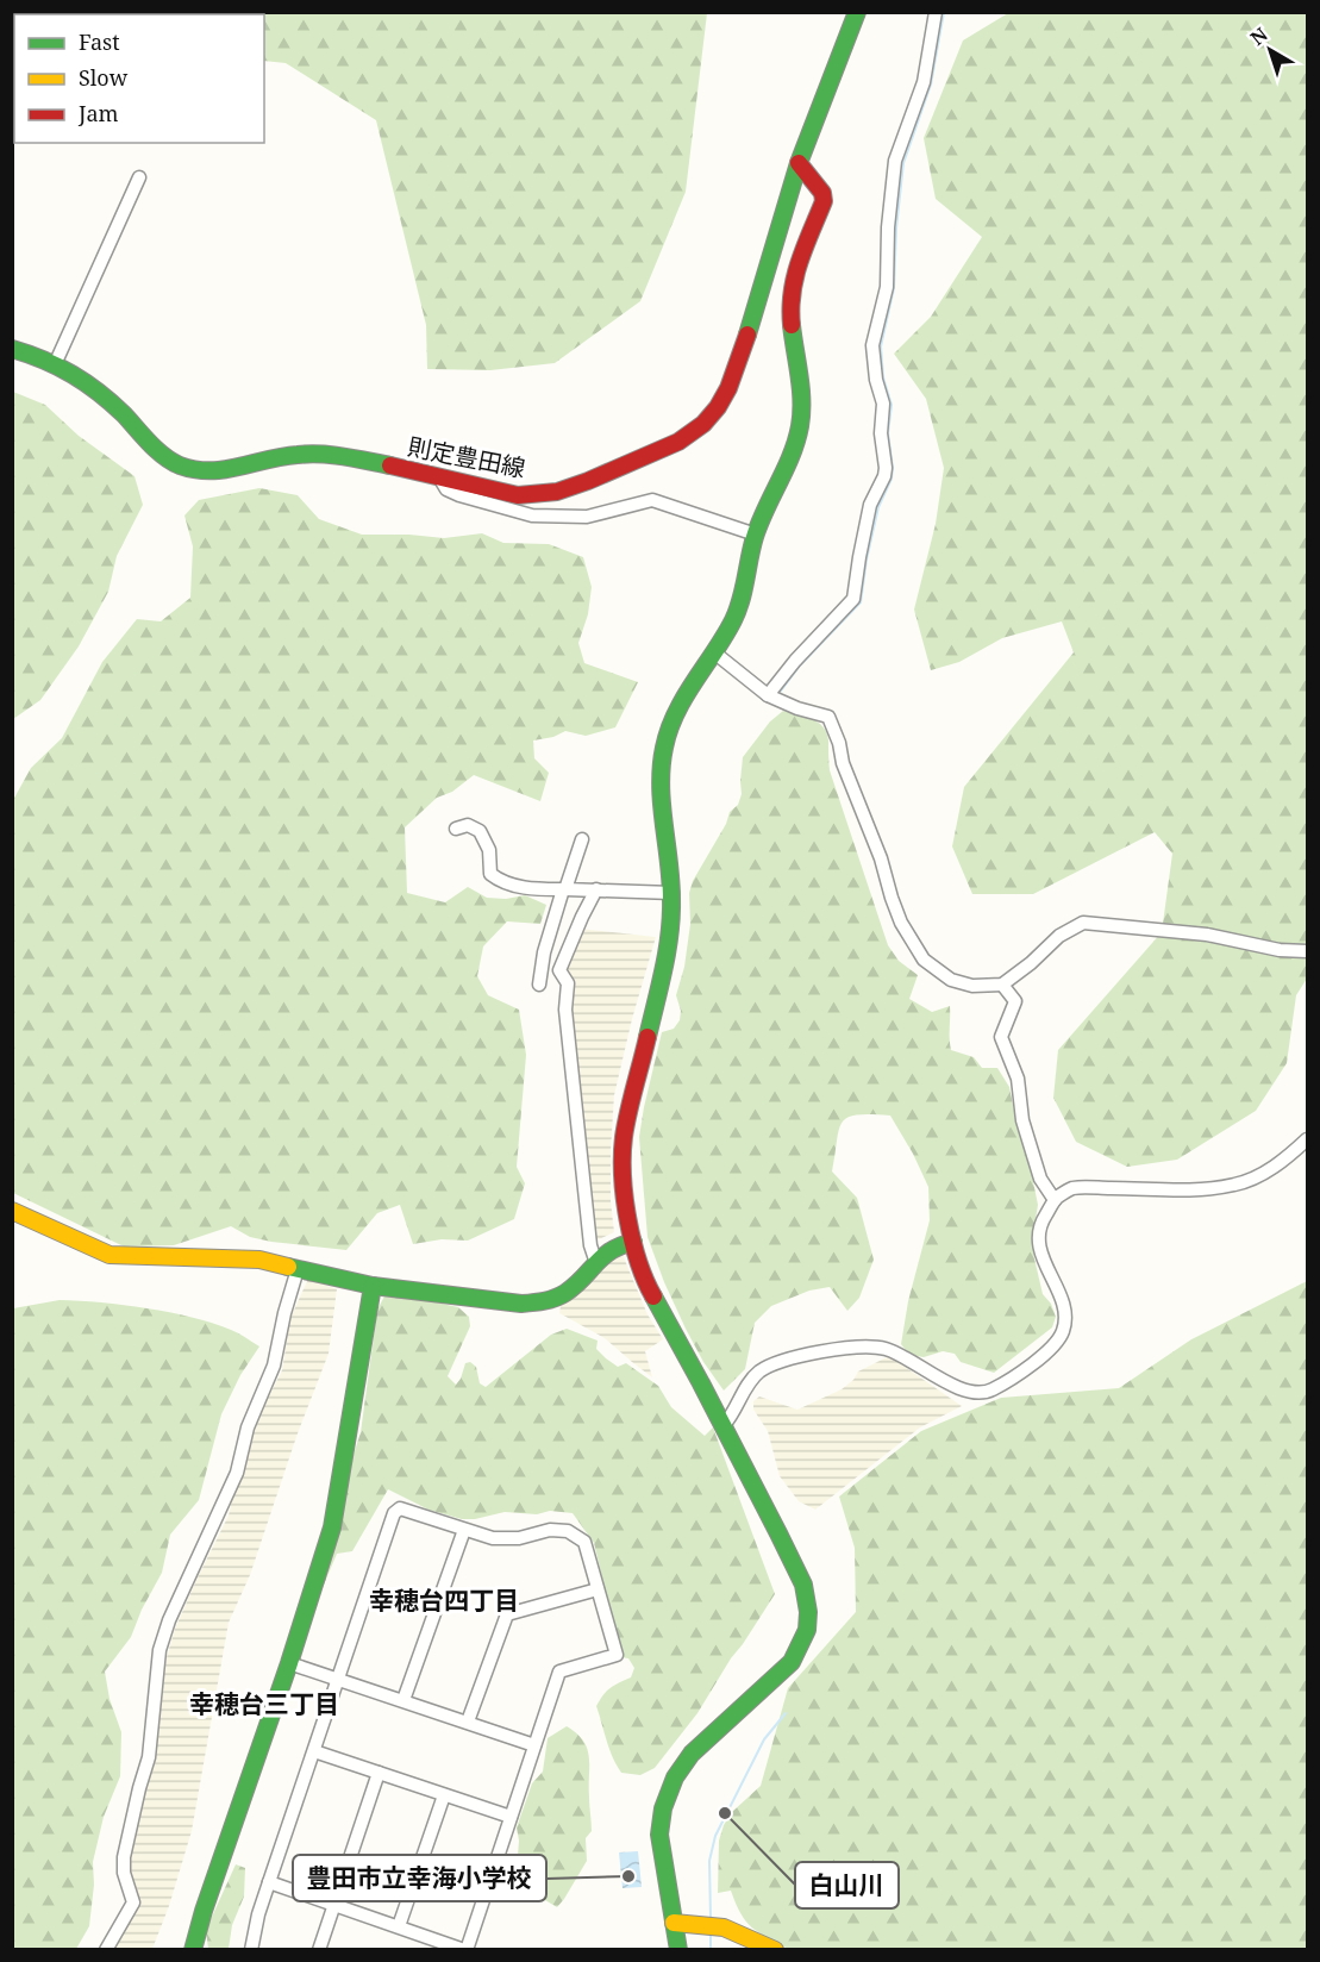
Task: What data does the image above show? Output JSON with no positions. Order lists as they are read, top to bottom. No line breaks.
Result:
{"streets":{"main road":["則定豊田線"]},"districts":["幸穂台四丁目","幸穂台三丁目"],"places":["白山川","豊田市立幸海小学校"],"legend":["Fast","Slow","Jam"],"north":"top left"}
